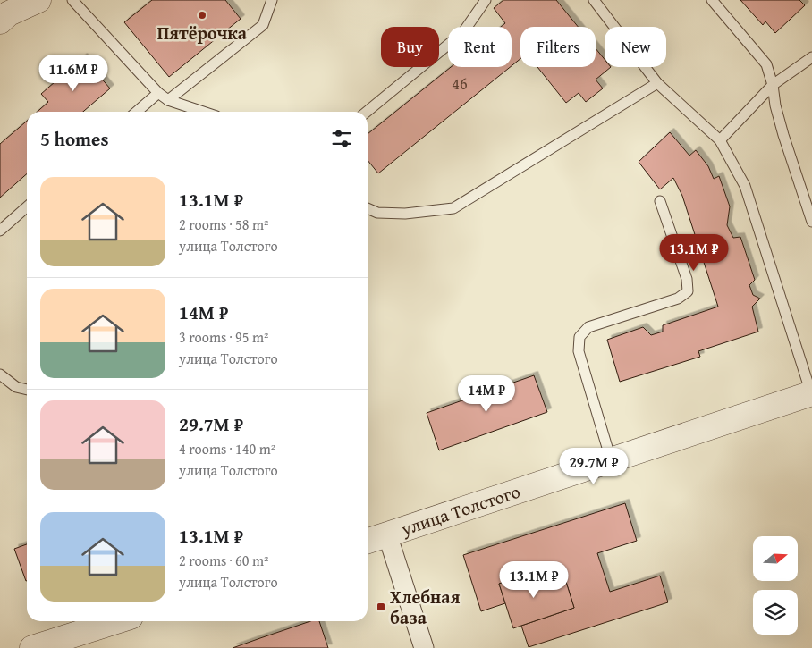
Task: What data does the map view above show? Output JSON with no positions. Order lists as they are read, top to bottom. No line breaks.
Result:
{"streets":{"street":["улица Толстого"]},"places":{"other":["Пятёрочка"],"transit":["Хлебная база"]},"house_numbers":["46"],"north":"right","page":{"chip":["Buy","Rent","Filters","New"],"price":["11.6M ₽","13.1M ₽","14M ₽","29.7M ₽","13.1M ₽"],"heading":"5 homes","list":[{"name":"13.1M ₽","note":"2 rooms · 58 m² · улица Толстого"},{"name":"14M ₽","note":"3 rooms · 95 m² · улица Толстого"},{"name":"29.7M ₽","note":"4 rooms · 140 m² · улица Толстого"},{"name":"13.1M ₽","note":"2 rooms · 60 m² · улица Толстого"}]}}
